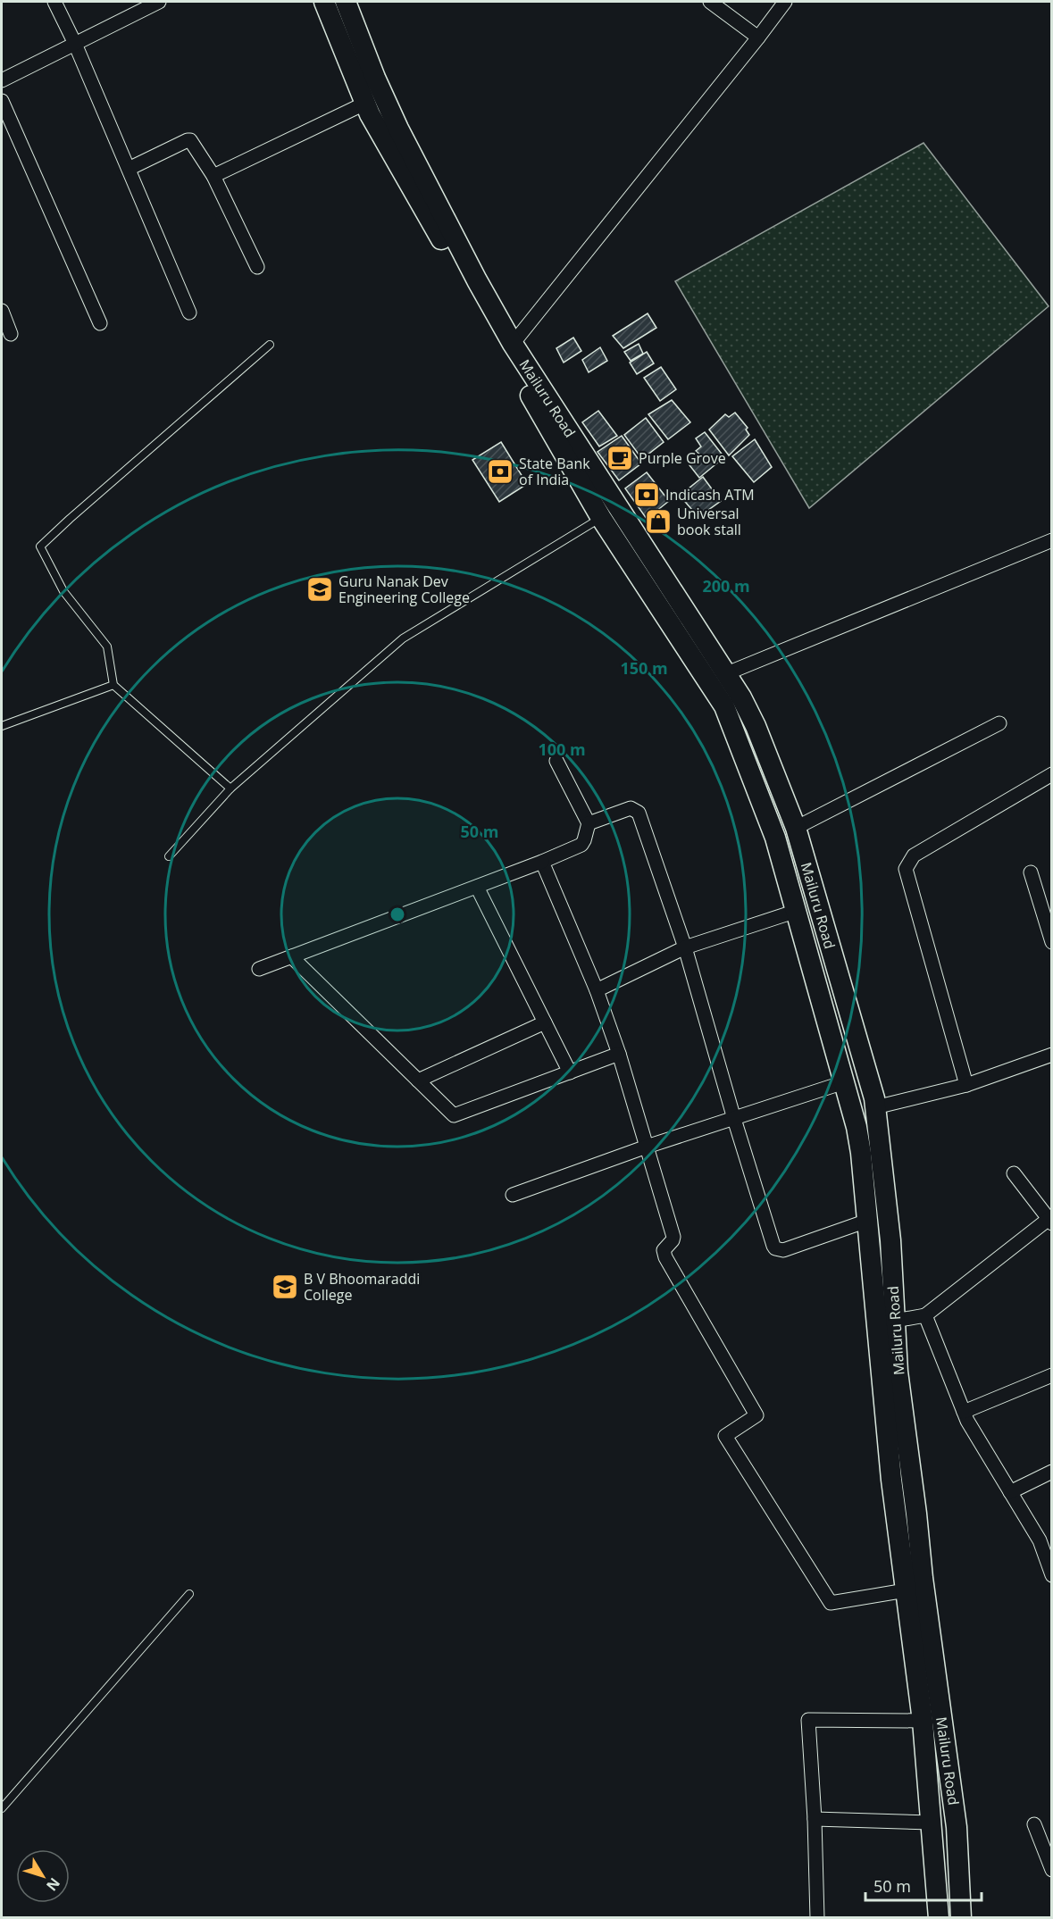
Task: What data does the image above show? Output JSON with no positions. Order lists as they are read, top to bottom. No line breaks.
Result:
{"streets":{"street":["Mailuru Road"]},"places":{"cafe":["Purple Grove"],"bank":["State Bank of India","Indicash ATM"],"shop":["Universal book stall"],"school or university":["Guru Nanak Dev Engineering College","B V Bhoomaraddi College"]},"scale_bar":"50 m","north":"bottom right","rings":["200 m","150 m","100 m","50 m"]}
